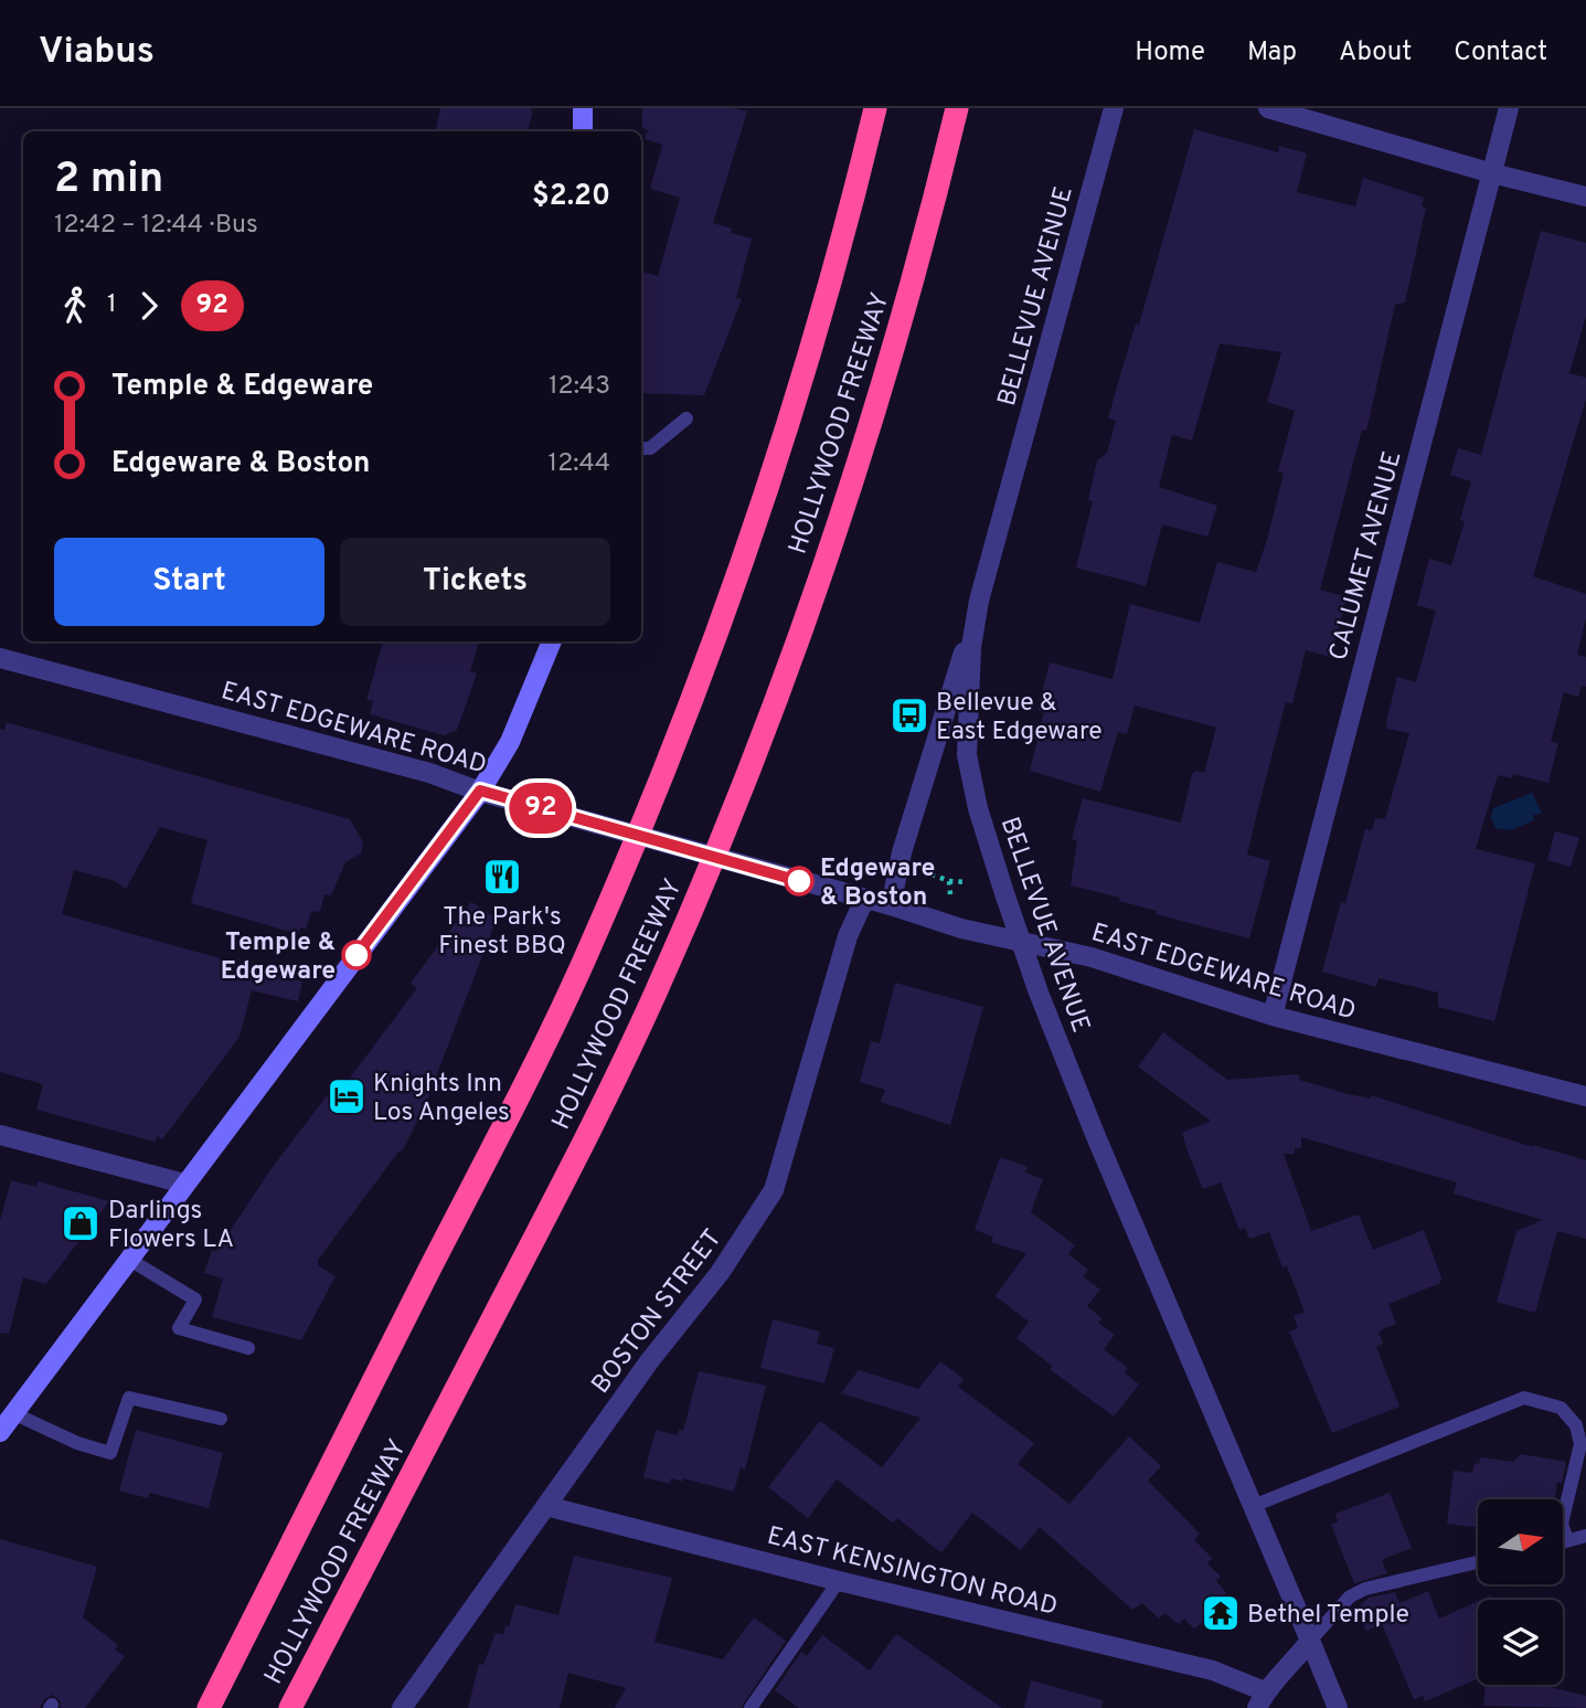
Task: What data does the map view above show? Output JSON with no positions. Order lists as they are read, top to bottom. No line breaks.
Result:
{"streets":{"highway":["HOLLYWOOD FREEWAY"],"street":["BELLEVUE AVENUE","CALUMET AVENUE","EAST EDGEWARE ROAD","BOSTON STREET","EAST KENSINGTON ROAD"]},"crossings":[["BELLEVUE AVENUE","EAST EDGEWARE ROAD"],["CALUMET AVENUE","EAST EDGEWARE ROAD"],["EAST EDGEWARE ROAD","BOSTON STREET"],["BOSTON STREET","EAST KENSINGTON ROAD"]],"places":{"bus stop":["Bellevue & East Edgeware"],"restaurant":["The Park's Finest BBQ"],"other":["Edgeware & Boston","Temple & Edgeware"],"hotel":["Knights Inn Los Angeles"],"shop":["Darlings Flowers LA"],"temple":["Bethel Temple"]},"lines":["bus line 92"],"north":"right","page":{"header":"Viabus","nav":["Home","Map","About","Contact"],"on_map":"92","heading":["2 min","12:42 – 12:44 · Bus","$2.20"],"legs":["1","92"],"list":[{"name":"Temple & Edgeware","value":"12:43"},{"name":"Edgeware & Boston","value":"12:44"}],"buttons":["Start","Tickets"]}}
